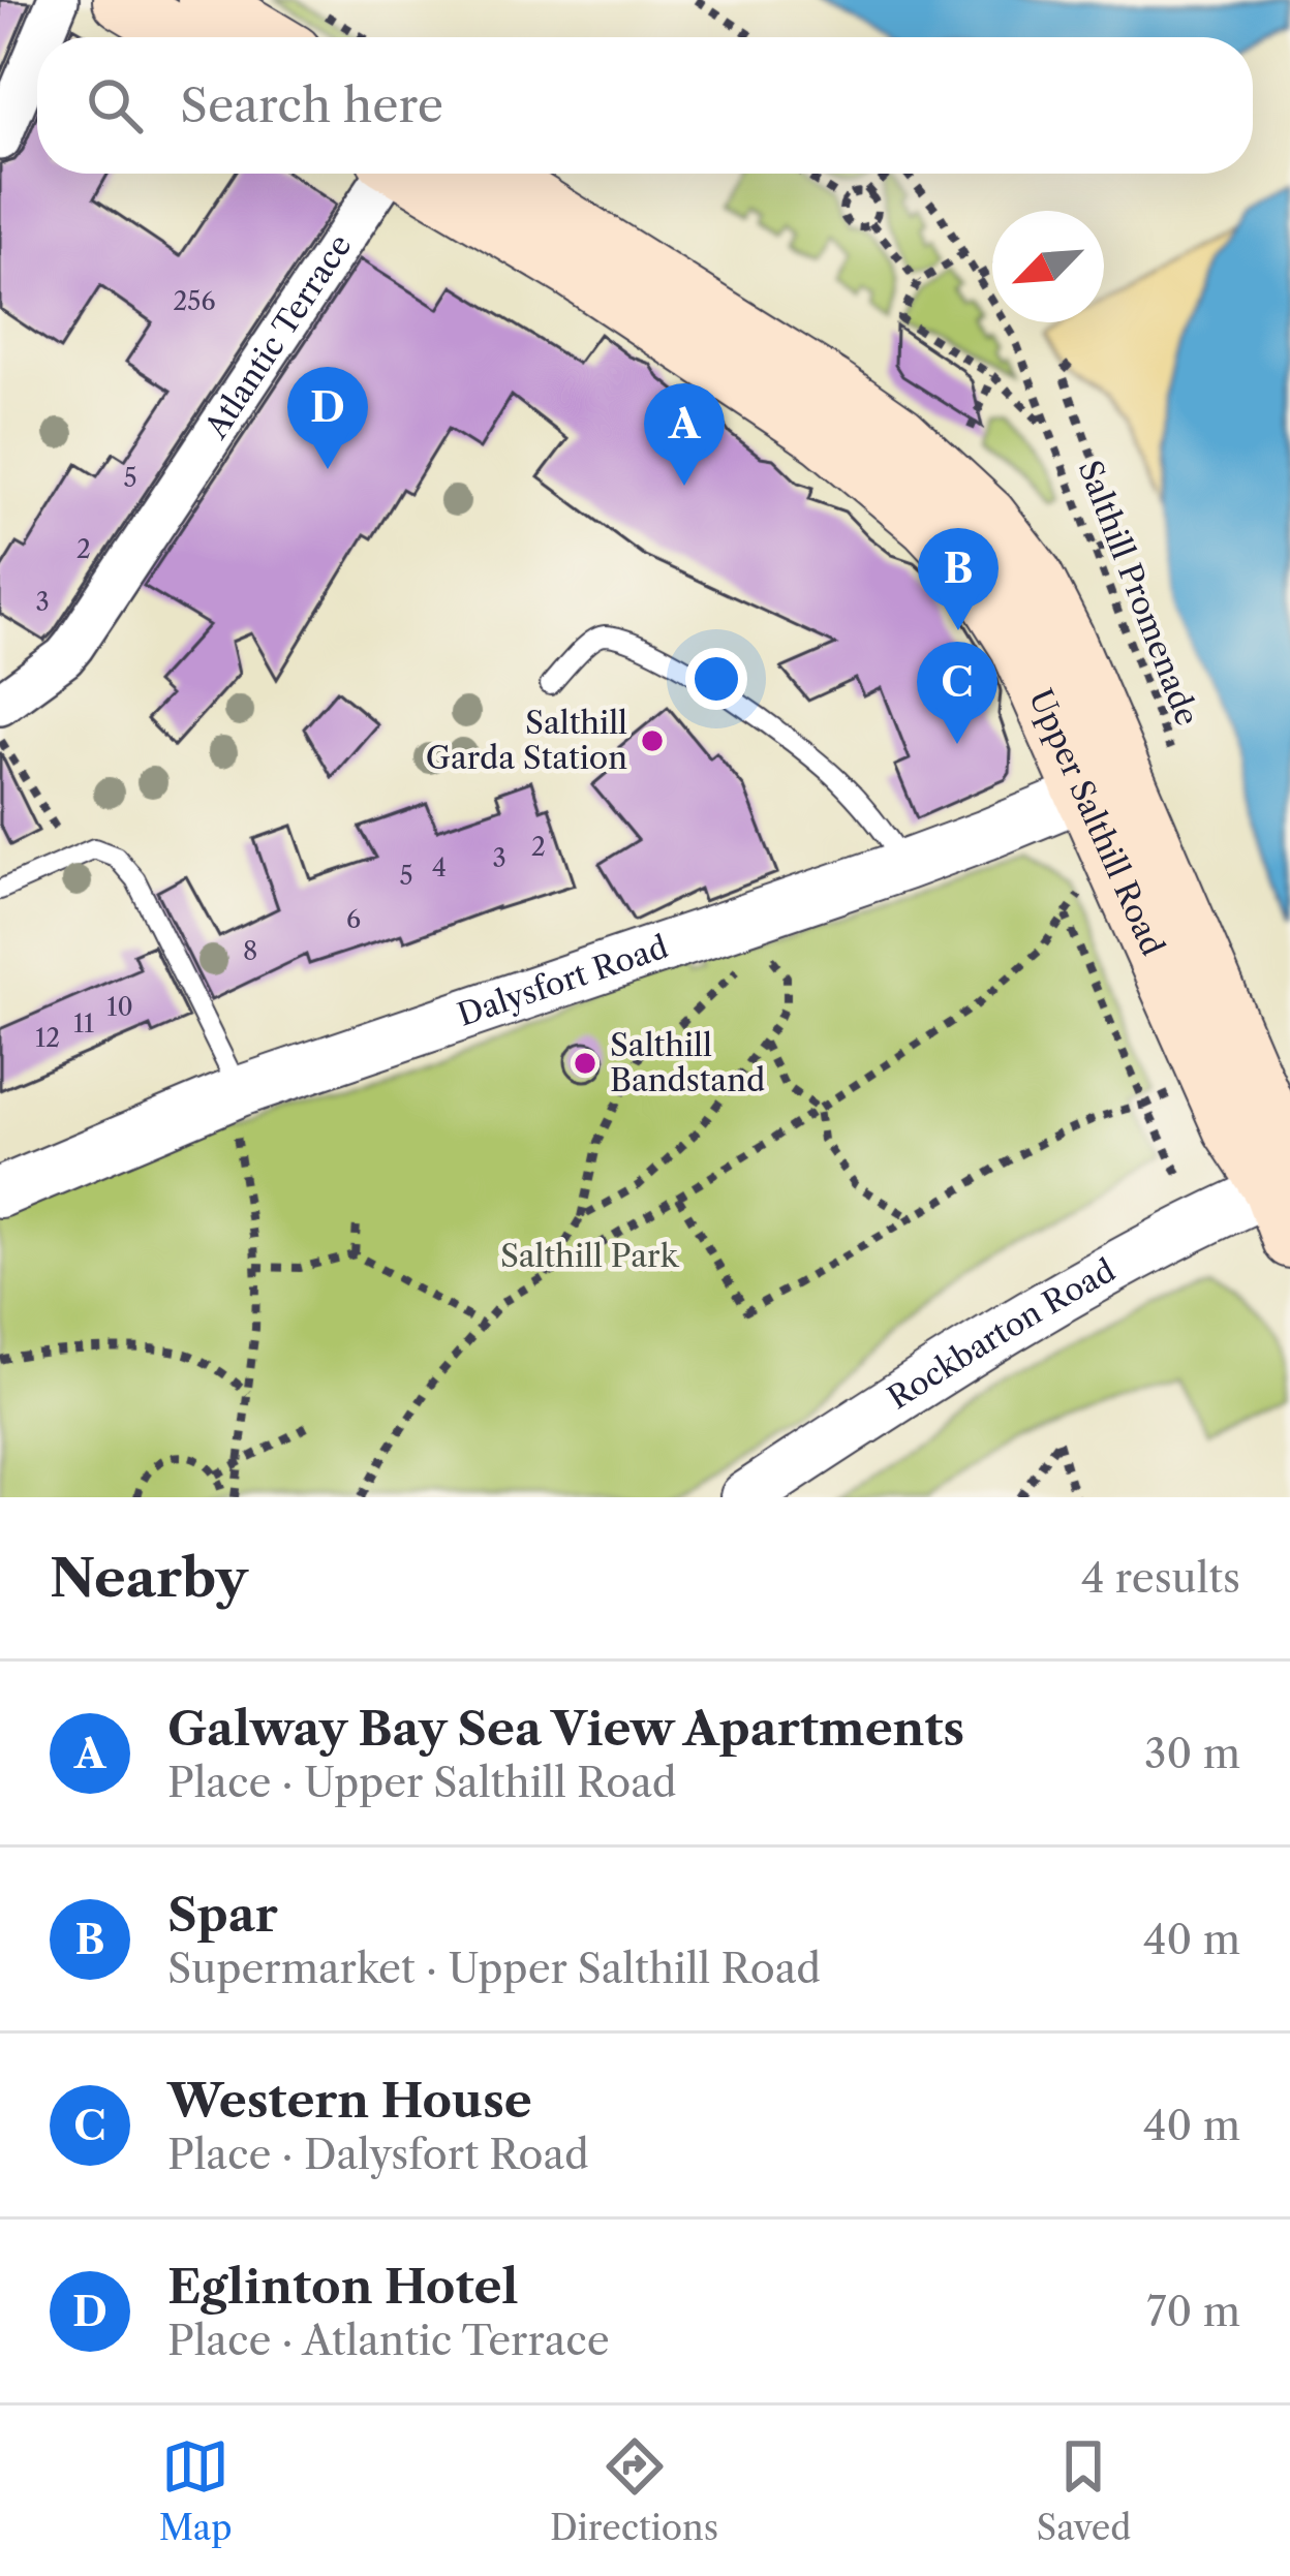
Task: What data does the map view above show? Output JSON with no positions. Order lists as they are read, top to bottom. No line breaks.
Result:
{"streets":{"main road":["Upper Salthill Road"],"street":["Atlantic Terrace","Dalysfort Road","Rockbarton Road"],"path":["Salthill Promenade"]},"crossings":[["Salthill Promenade","Upper Salthill Road"],["Salthill Promenade","Dalysfort Road"],["Upper Salthill Road","Dalysfort Road"],["Upper Salthill Road","Rockbarton Road"]],"parks":["Salthill Park"],"places":["Salthill Garda Station","Salthill Bandstand"],"house_numbers":["256","5","2","3","2","3","4","5","6","8","10","11","12"],"north":"bottom left","page":{"search":"Search here","pins":["D","A","B","C"],"heading":["Nearby","4 results"],"list":[{"mark":"A","name":"Galway Bay Sea View Apartments","note":"Place · Upper Salthill Road","value":"30 m"},{"mark":"B","name":"Spar","note":"Supermarket · Upper Salthill Road","value":"40 m"},{"mark":"C","name":"Western House","note":"Place · Dalysfort Road","value":"40 m"},{"mark":"D","name":"Eglinton Hotel","note":"Place · Atlantic Terrace","value":"70 m"}],"nav":["Map","Directions","Saved"]}}
